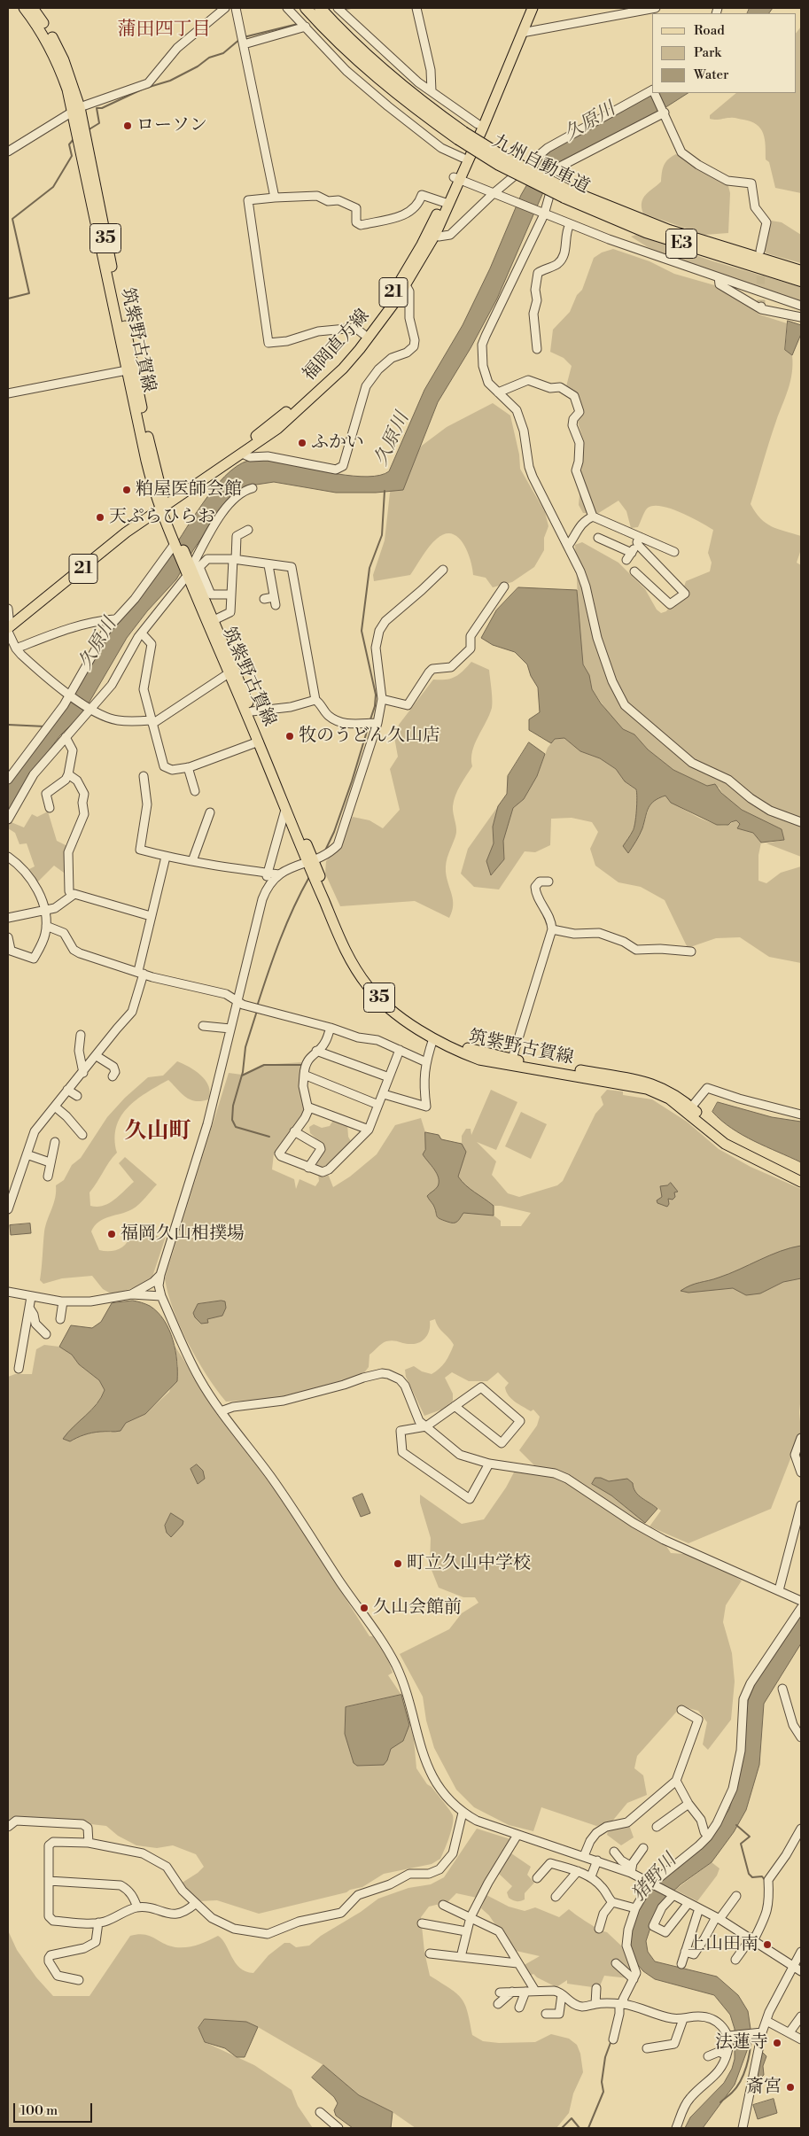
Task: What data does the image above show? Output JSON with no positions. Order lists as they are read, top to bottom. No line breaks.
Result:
{"streets":{"highway":["九州自動車道","E3"],"main road":["35","21","筑紫野古賀線","福岡直方線"]},"crossings":[["筑紫野古賀線","福岡直方線"]],"districts":["蒲田四丁目","久山町"],"water":["久原川","猪野川"],"places":["ローソン","ふかい","粕屋医師会館","天ぷらひらお","牧のうどん久山店","福岡久山相撲場","町立久山中学校","久山会館前","上山田南","法蓮寺","斎宮"],"legend":["Road","Park","Water"],"scale_bar":"100 m"}
